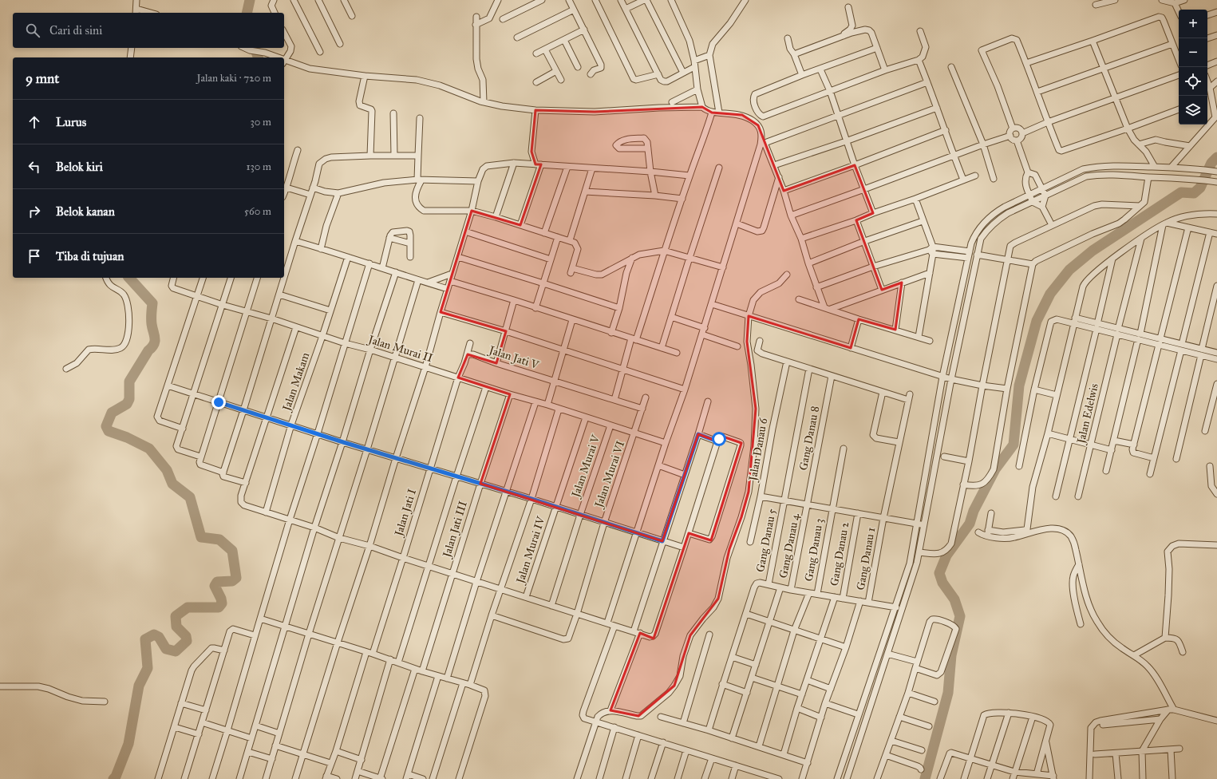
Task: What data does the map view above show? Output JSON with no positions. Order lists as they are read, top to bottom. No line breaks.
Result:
{"streets":{"street":["Jalan Murai II","Jalan Jati V","Jalan Makam","Jalan Edelwis","Gang Danau 8","Jalan Danau 6","Jalan Murai V","Jalan Murai VI","Jalan Jati I","Jalan Jati III","Gang Danau 5","Gang Danau 4","Jalan Murai IV","Gang Danau 3","Gang Danau 2","Gang Danau 1"]},"crossings":[["Jalan Murai II","Jalan Makam"],["Jalan Murai II","Jalan Murai V"],["Jalan Murai II","Jalan Murai VI"],["Jalan Murai II","Jalan Jati I"],["Jalan Murai II","Jalan Jati III"],["Jalan Murai II","Jalan Murai IV"],["Jalan Jati V","Jalan Murai VI"],["Jalan Jati V","Jalan Jati I"],["Gang Danau 8","Gang Danau 4"]],"page":{"map_buttons":["+","−"],"search":"Cari di sini","heading":["9 mnt","Jalan kaki · 720 m"],"list":[["Lurus","30 m"],["Belok kiri","130 m"],["Belok kanan","560 m"],"Tiba di tujuan"]}}
